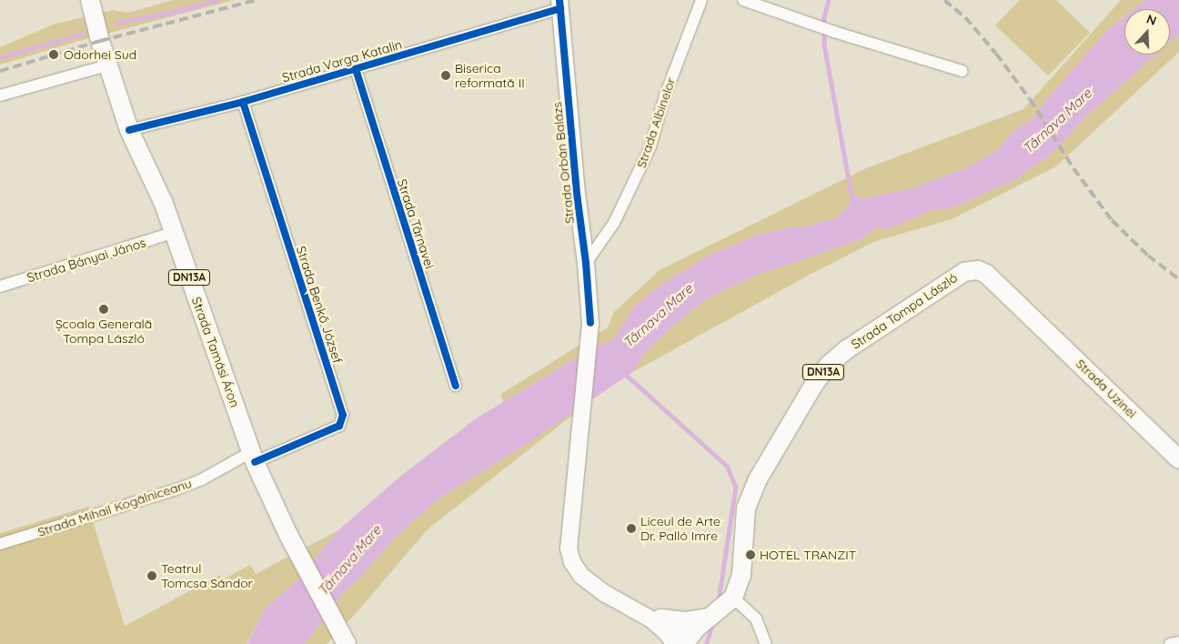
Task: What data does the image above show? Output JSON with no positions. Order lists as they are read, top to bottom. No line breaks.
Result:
{"streets":{"main road":["Strada Orbán Balázs","DN13A","Strada Tompa László","Strada Tamási Áron","Strada Uzinei"],"street":["Strada Varga Katalin","Strada Albinelor","Strada Târnavei","Strada Bányai János","Strada Benkő József","Strada Mihail Kogălniceanu"]},"crossings":[["Strada Varga Katalin","Strada Orbán Balázs"],["Strada Varga Katalin","Strada Târnavei"],["Strada Varga Katalin","Strada Benkő József"],["Strada Varga Katalin","Strada Tamási Áron"],["Strada Albinelor","Strada Orbán Balázs"],["Strada Bányai János","Strada Tamási Áron"],["DN13A","Strada Tompa László"],["Strada Benkő József","Strada Tamási Áron"],["Strada Benkő József","Strada Mihail Kogălniceanu"],["Strada Tompa László","Strada Uzinei"],["Strada Tamási Áron","Strada Mihail Kogălniceanu"]],"water":["Târnava Mare"],"places":["Odorhei Sud","Biserica reformată II","Școala Generală Tompa László","Liceul de Arte Dr. Palló Imre","HOTEL TRANZIT","Teatrul Tomcsa Sándor"],"north":"top"}
